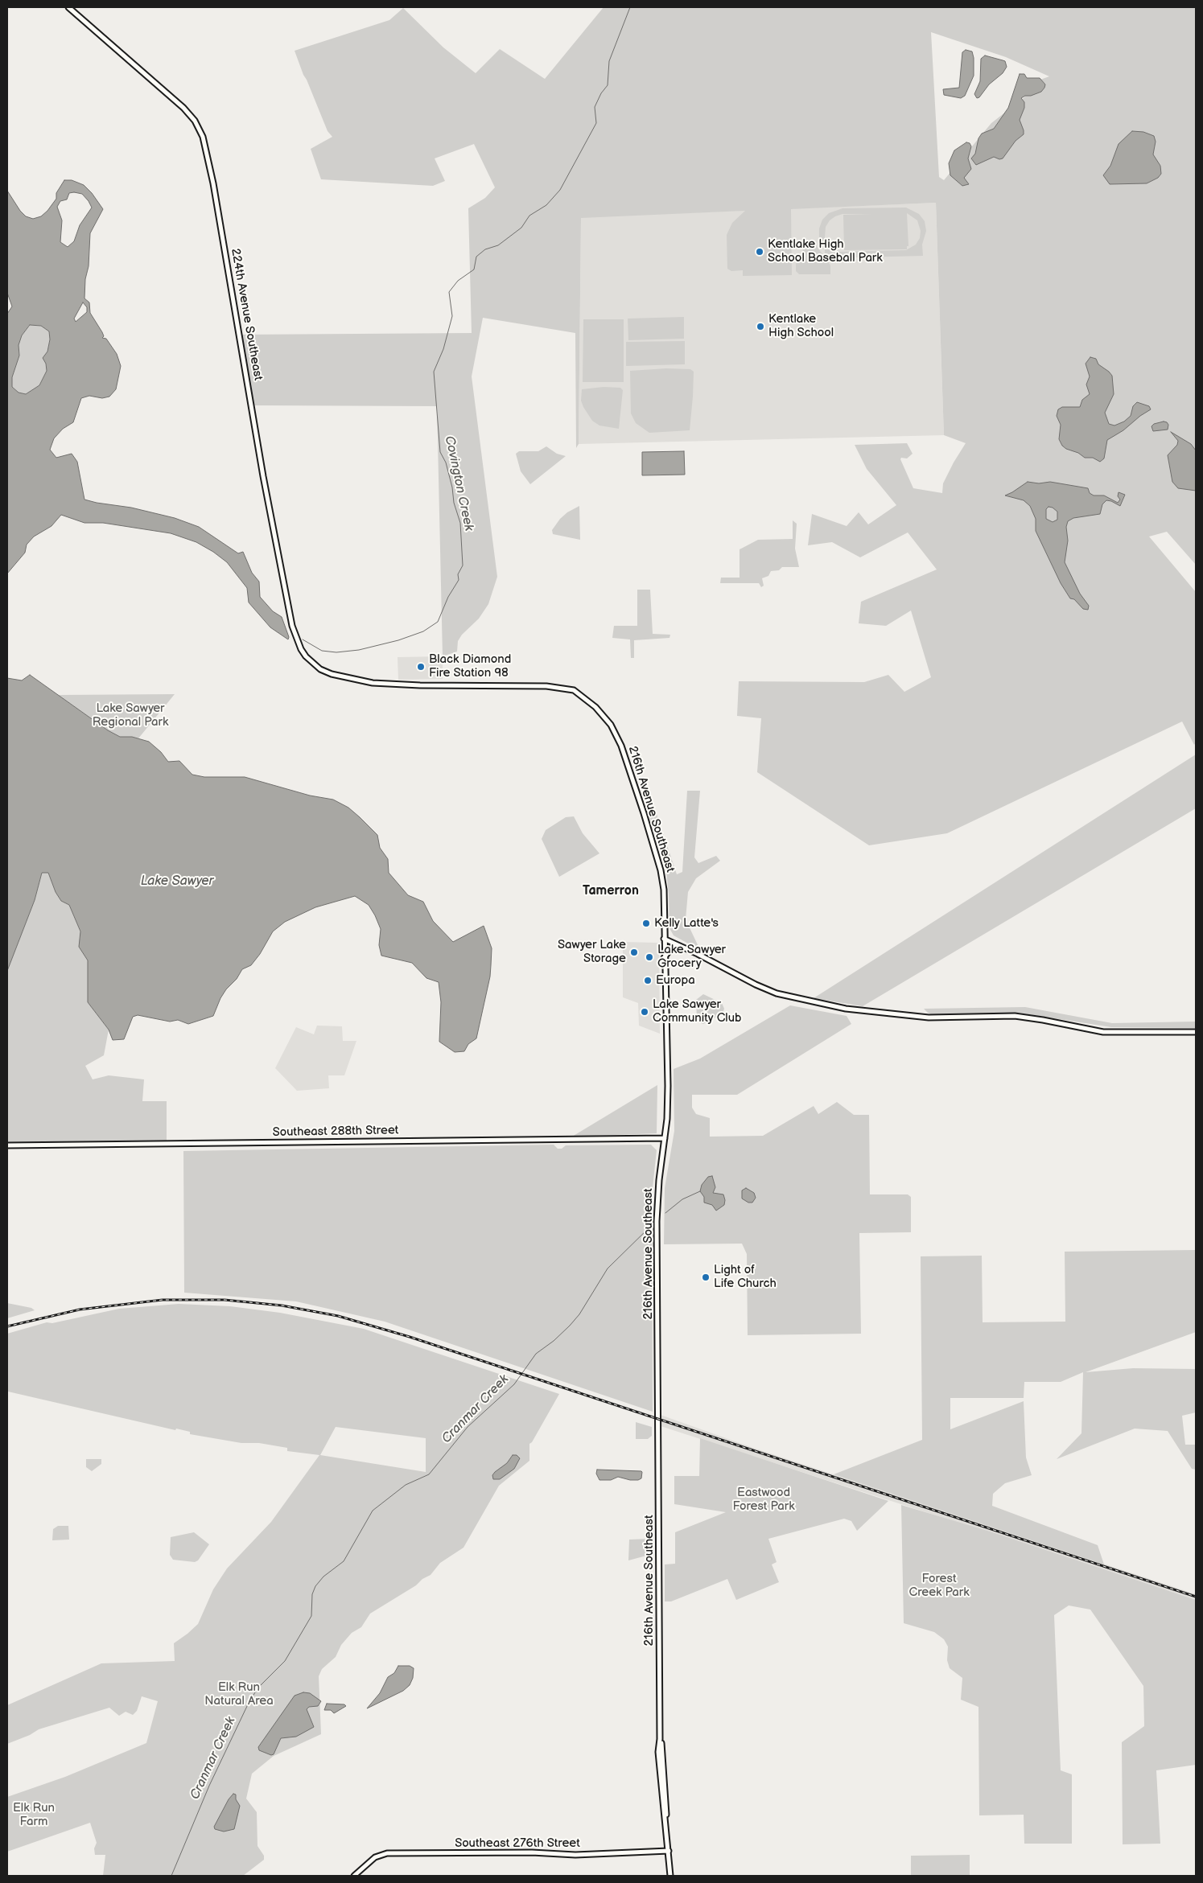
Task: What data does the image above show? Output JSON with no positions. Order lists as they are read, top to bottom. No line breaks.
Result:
{"streets":{"street":["224th Avenue Southeast","216th Avenue Southeast","Southeast 288th Street","Southeast 276th Street"]},"crossings":[["224th Avenue Southeast","216th Avenue Southeast"],["216th Avenue Southeast","Southeast 288th Street"],["216th Avenue Southeast","Southeast 276th Street"]],"districts":["Tamerron"],"water":["Covington Creek","Lake Sawyer","Cranmar Creek"],"parks":["Lake Sawyer Regional Park","Eastwood Forest Park","Forest Creek Park","Elk Run Natural Area","Elk Run Farm"],"places":["Kentlake High School Baseball Park","Kentlake High School","Black Diamond Fire Station 98","Kelly Latte's","Sawyer Lake Storage","Lake Sawyer Grocery","Europa","Lake Sawyer Community Club","Light of Life Church"]}
